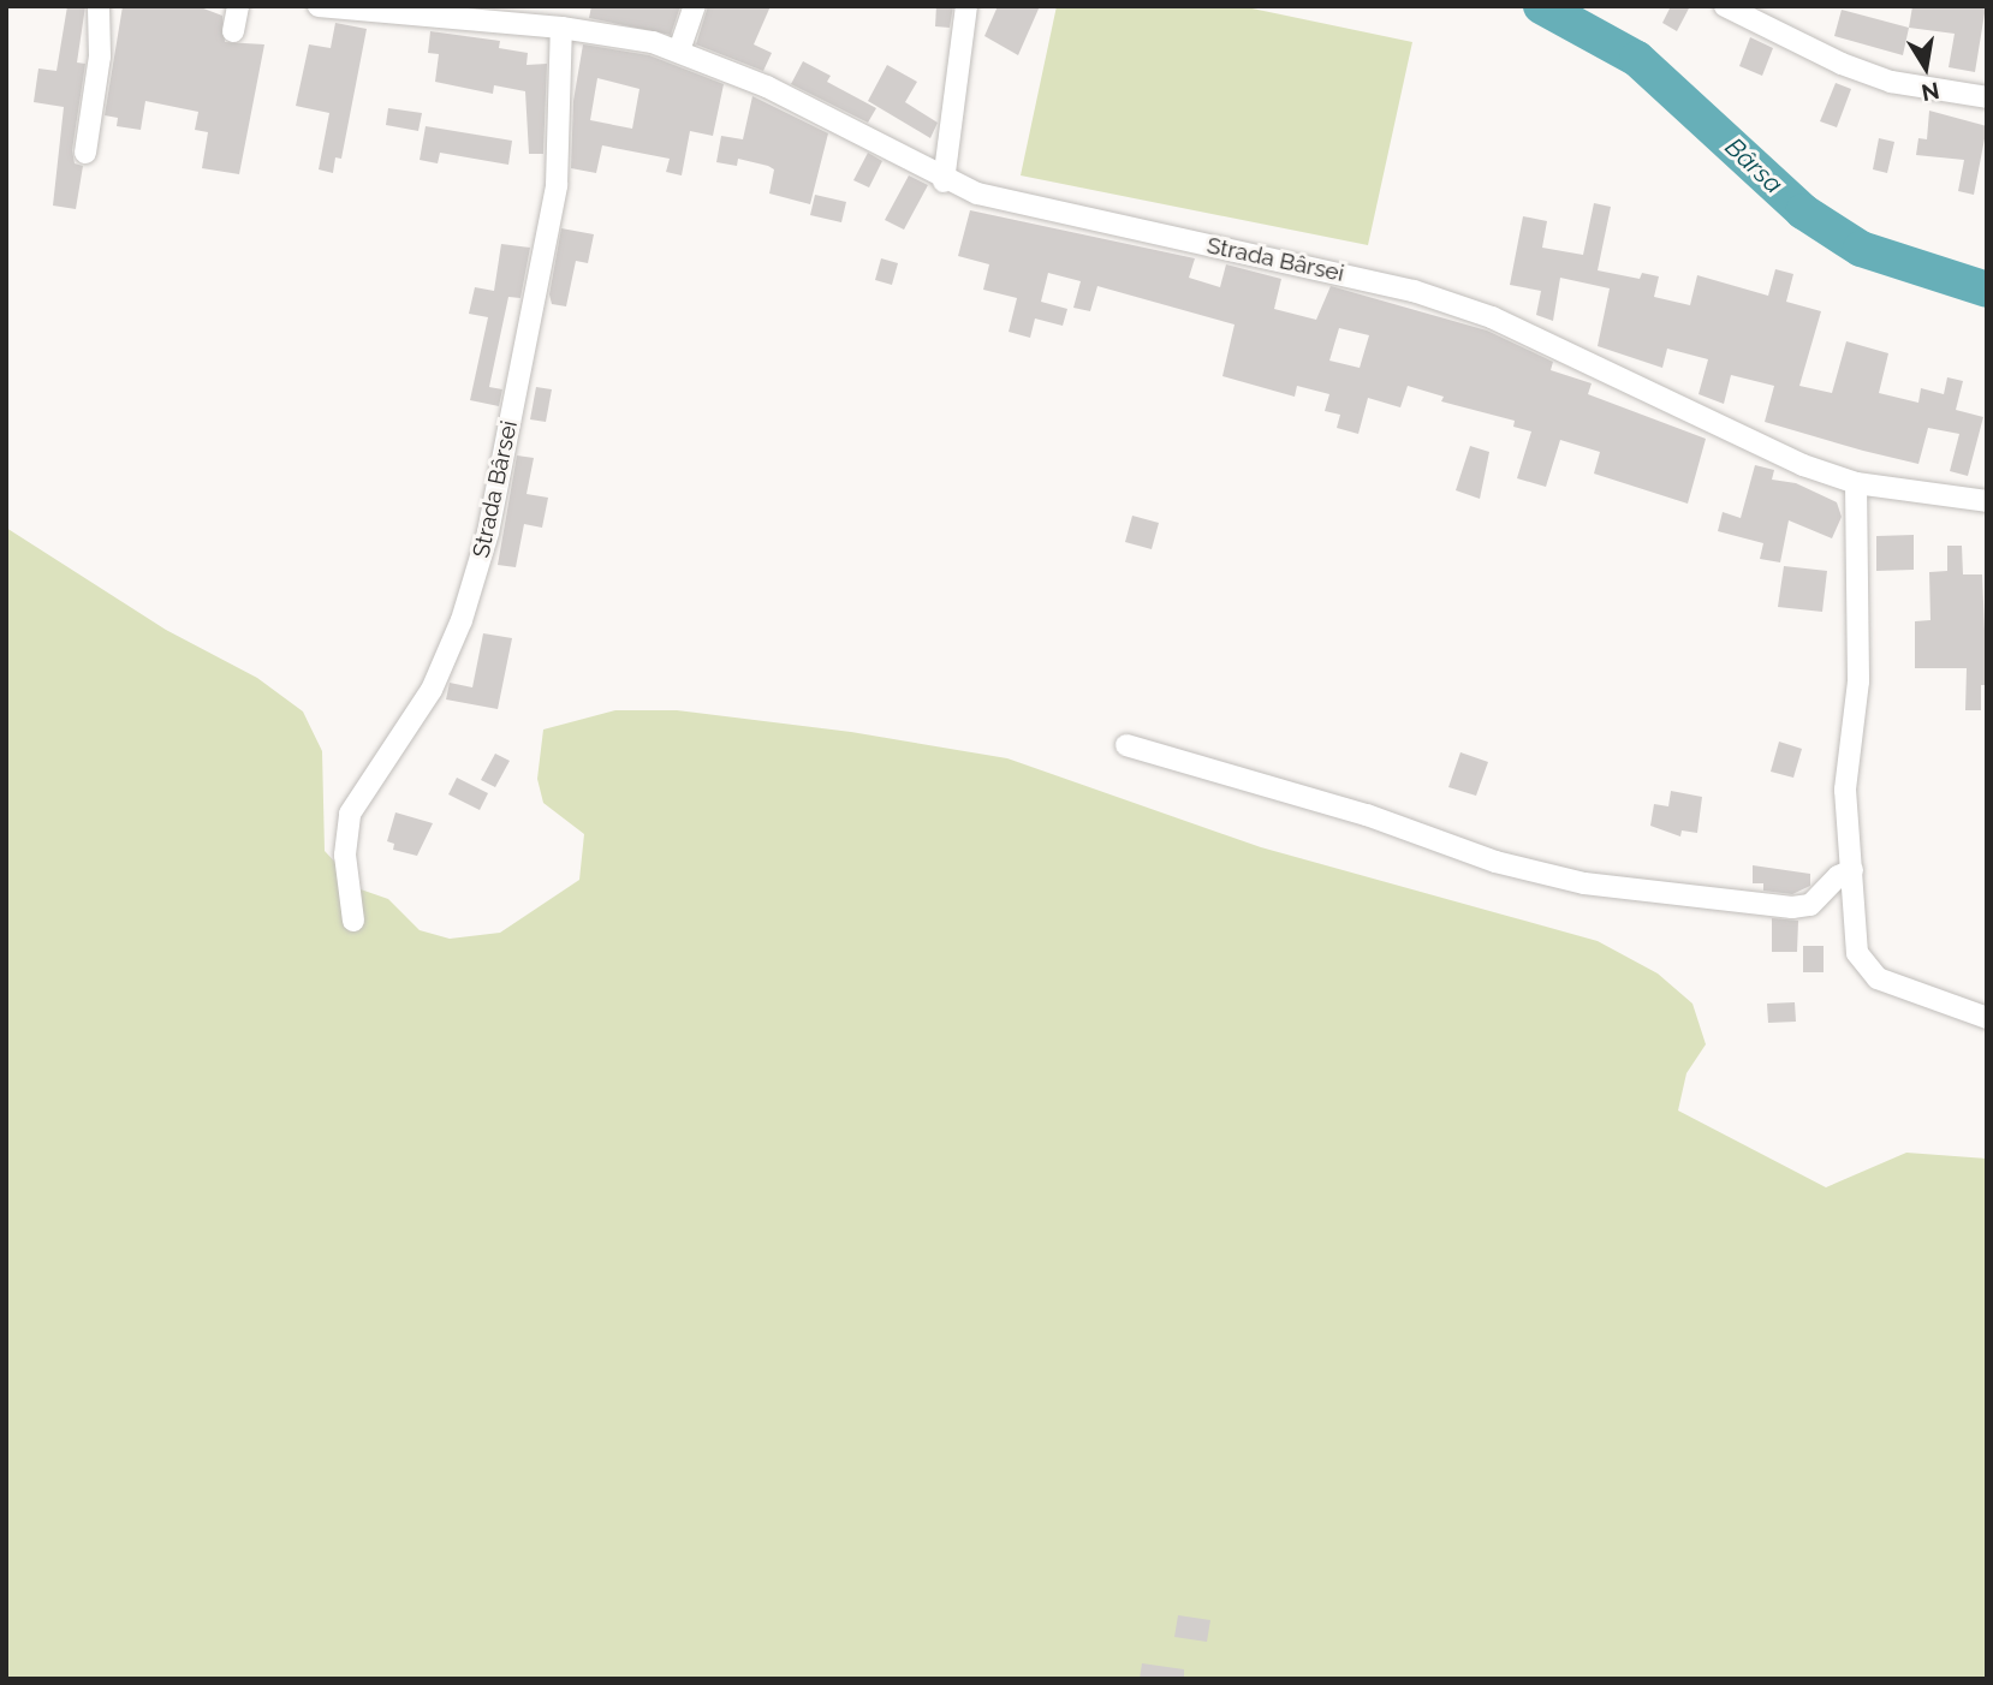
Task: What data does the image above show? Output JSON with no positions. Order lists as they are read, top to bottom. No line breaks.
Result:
{"streets":{"street":["Strada Bârsei"]},"water":["Bârsa"],"north":"bottom"}
